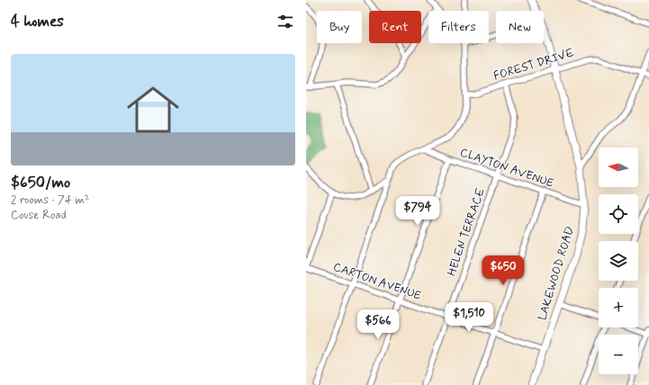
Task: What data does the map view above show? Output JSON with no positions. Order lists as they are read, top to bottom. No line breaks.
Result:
{"streets":{"street":["FOREST DRIVE","CLAYTON AVENUE","HELEN TERRACE","LAKEWOOD ROAD","CARTON AVENUE"]},"crossings":[["FOREST DRIVE","HELEN TERRACE"],["FOREST DRIVE","LAKEWOOD ROAD"],["CLAYTON AVENUE","HELEN TERRACE"],["CLAYTON AVENUE","LAKEWOOD ROAD"],["HELEN TERRACE","CARTON AVENUE"],["LAKEWOOD ROAD","CARTON AVENUE"]],"north":"left","page":{"heading":"4 homes","chip":["Buy","Rent","Filters","New"],"list":[{"name":"$650/mo","note":"2 rooms · 74 m² · Couse Road"}],"map_buttons":["+","−"],"price":["$794","$650","$1,510","$566"]}}
